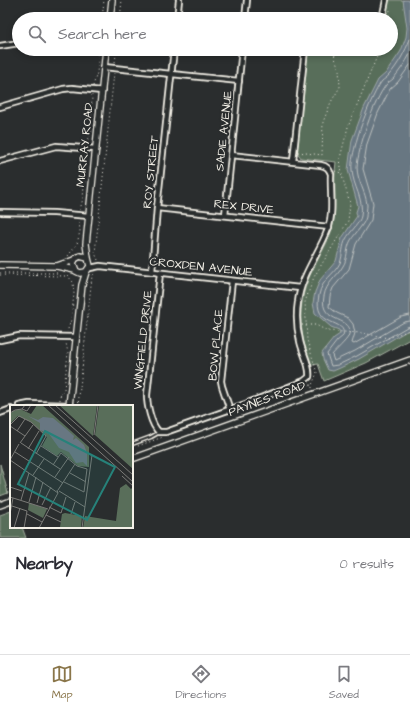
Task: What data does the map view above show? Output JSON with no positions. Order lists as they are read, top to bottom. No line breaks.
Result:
{"streets":{"street":["SADIE AVENUE","MURRAY ROAD","ROY STREET","REX DRIVE","CROXDEN AVENUE","WINGFIELD DRIVE","BOW PLACE","PAYNES ROAD"]},"crossings":[["SADIE AVENUE","REX DRIVE"],["MURRAY ROAD","CROXDEN AVENUE"],["ROY STREET","REX DRIVE"],["ROY STREET","CROXDEN AVENUE"],["CROXDEN AVENUE","WINGFIELD DRIVE"],["CROXDEN AVENUE","BOW PLACE"]],"page":{"search":"Search here","heading":["Nearby","0 results"],"nav":["Map","Directions","Saved"]}}
